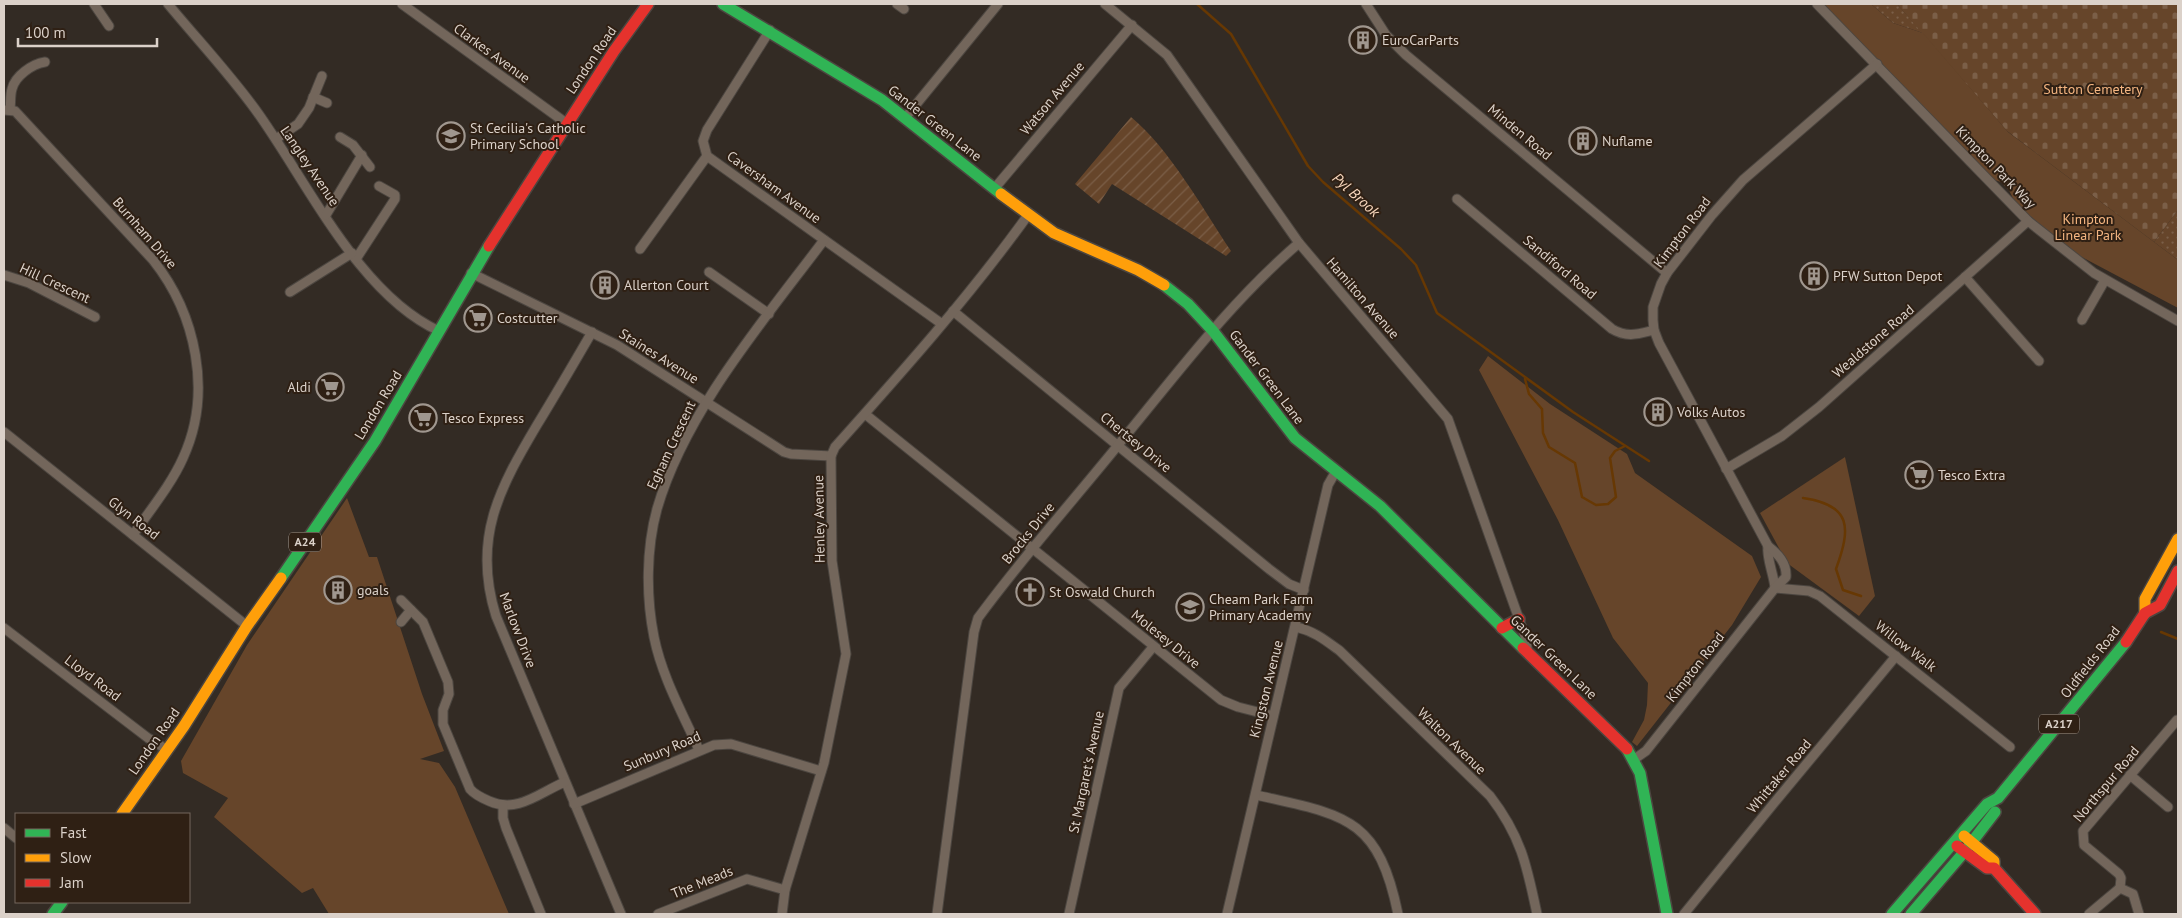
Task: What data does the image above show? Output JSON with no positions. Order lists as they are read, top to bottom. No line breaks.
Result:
{"streets":{"main road":["London Road","Gander Green Lane","A24","Oldfields Road","A217"],"street":["Clarkes Avenue","Watson Avenue","Minden Road","Langley Avenue","Kimpton Park Way","Caversham Avenue","Kimpton Road","Burnham Drive","Sandiford Road","Hill Crescent","Hamilton Avenue","Wealdstone Road","Staines Avenue","Chertsey Drive","Egham Crescent","Glyn Road","Henley Avenue","Brocks Drive","Marlow Drive","Molesey Drive","Willow Walk","Lloyd Road","Kingston Avenue","Walton Avenue","Sunbury Road","St Margaret's Avenue","Whittaker Road","Northspur Road","The Meads"]},"crossings":[["Clarkes Avenue","London Road"],["London Road","Langley Avenue"],["London Road","Staines Avenue"],["London Road","Glyn Road"],["London Road","Lloyd Road"],["Watson Avenue","Gander Green Lane"],["Watson Avenue","Hamilton Avenue"],["Gander Green Lane","Caversham Avenue"],["Gander Green Lane","Kimpton Road"],["Gander Green Lane","Hamilton Avenue"],["Gander Green Lane","Henley Avenue"],["Gander Green Lane","Brocks Drive"],["Gander Green Lane","Kingston Avenue"],["Minden Road","Kimpton Road"],["Kimpton Park Way","Kimpton Road"],["Kimpton Park Way","Wealdstone Road"],["Caversham Avenue","Egham Crescent"],["Caversham Avenue","Henley Avenue"],["Kimpton Road","Sandiford Road"],["Kimpton Road","Wealdstone Road"],["Kimpton Road","Willow Walk"],["Burnham Drive","Glyn Road"],["Hamilton Avenue","Brocks Drive"],["Staines Avenue","Egham Crescent"],["Staines Avenue","Henley Avenue"],["Staines Avenue","Marlow Drive"],["Chertsey Drive","Henley Avenue"],["Chertsey Drive","Brocks Drive"],["Chertsey Drive","Kingston Avenue"],["Egham Crescent","Sunbury Road"],["Henley Avenue","Molesey Drive"],["Henley Avenue","Sunbury Road"],["Henley Avenue","The Meads"],["Brocks Drive","Molesey Drive"],["Marlow Drive","Sunbury Road"],["Molesey Drive","Kingston Avenue"],["Molesey Drive","St Margaret's Avenue"],["Willow Walk","Whittaker Road"],["Kingston Avenue","Walton Avenue"]],"water":["Pyl Brook"],"parks":["Sutton Cemetery","Kimpton Linear Park"],"places":{"building":["EuroCarParts","Nuflame","PFW Sutton Depot","Allerton Court","Volks Autos","goals"],"school or university":["St Cecilia's Catholic Primary School","Cheam Park Farm Primary Academy"],"supermarket":["Costcutter","Aldi","Tesco Express","Tesco Extra"],"church":["St Oswald Church"]},"legend":["Fast","Slow","Jam"],"scale_bar":"100 m"}
